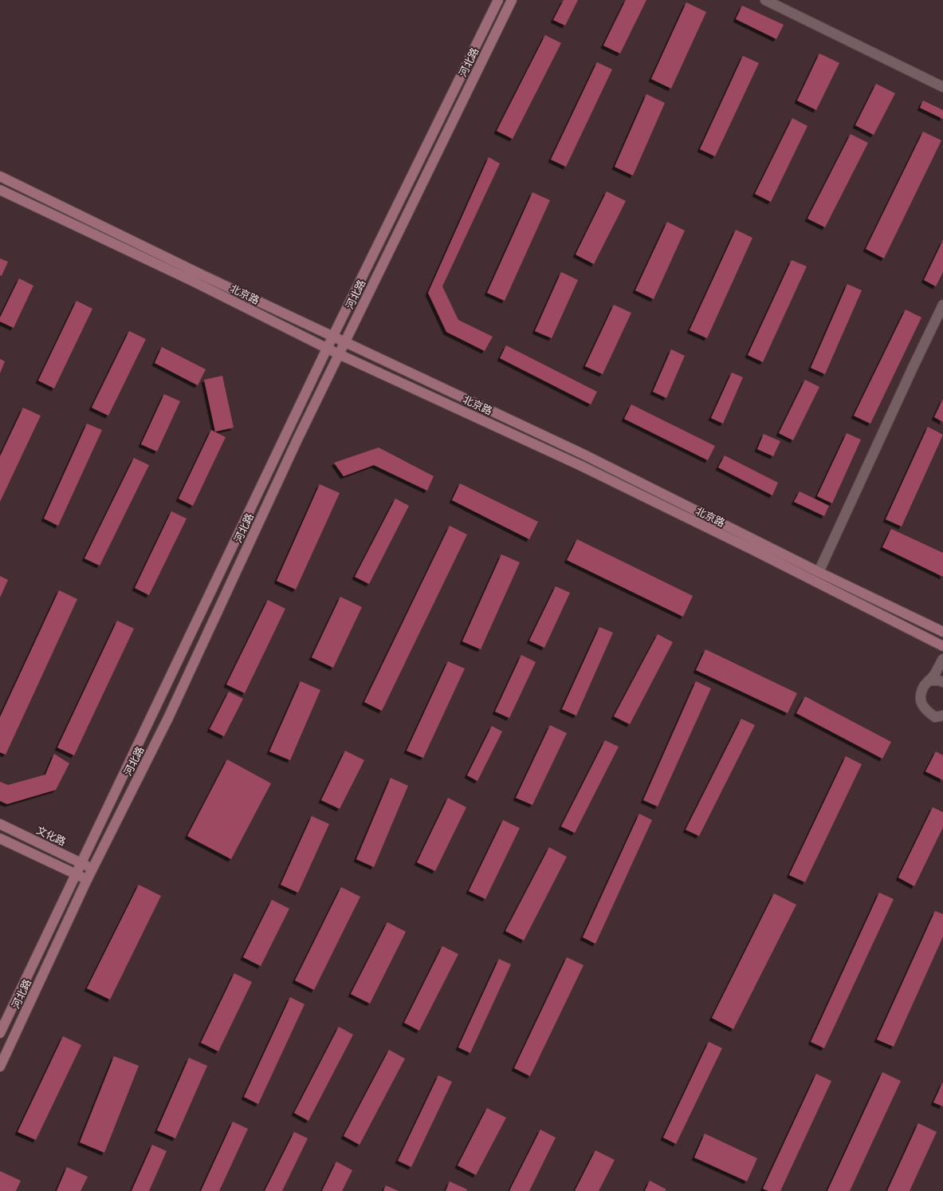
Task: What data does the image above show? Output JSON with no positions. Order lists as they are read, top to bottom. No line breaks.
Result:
{"streets":{"street":["河北路","北京路","文化路"]},"crossings":[["河北路","北京路"],["河北路","文化路"]]}
